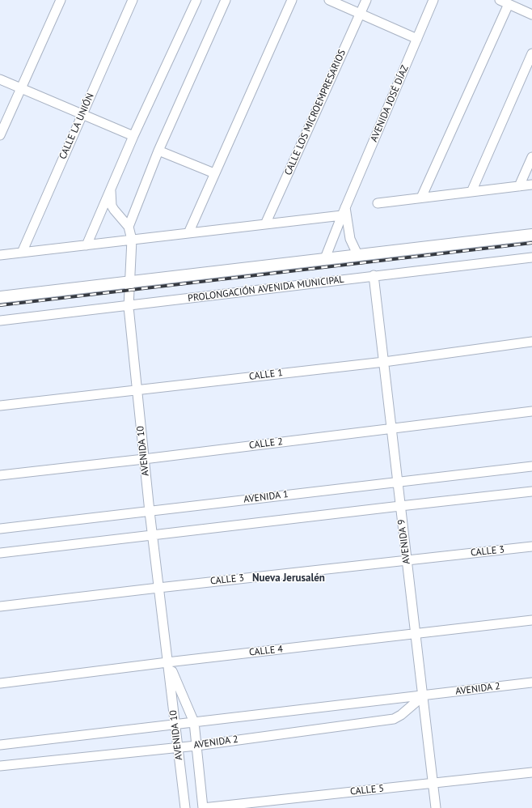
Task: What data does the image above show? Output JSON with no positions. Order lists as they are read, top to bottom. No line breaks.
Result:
{"streets":{"street":["AVENIDA JOSÉ DÍAZ","CALLE LOS MICROEMPRESARIOS","CALLE LA UNIÓN","PROLONGACIÓN AVENIDA MUNICIPAL","CALLE 1","CALLE 2","AVENIDA 10","AVENIDA 1","AVENIDA 9","CALLE 3","CALLE 4","AVENIDA 2","CALLE 5"]},"crossings":[["PROLONGACIÓN AVENIDA MUNICIPAL","AVENIDA 10"],["PROLONGACIÓN AVENIDA MUNICIPAL","AVENIDA 9"],["CALLE 1","AVENIDA 10"],["CALLE 1","AVENIDA 9"],["CALLE 2","AVENIDA 10"],["CALLE 2","AVENIDA 9"],["AVENIDA 10","AVENIDA 1"],["AVENIDA 10","CALLE 3"],["AVENIDA 10","CALLE 4"],["AVENIDA 10","AVENIDA 2"],["AVENIDA 10","CALLE 5"],["AVENIDA 1","AVENIDA 9"],["AVENIDA 9","CALLE 3"],["AVENIDA 9","CALLE 4"],["AVENIDA 9","AVENIDA 2"],["AVENIDA 9","CALLE 5"]],"districts":["Nueva Jerusalén"]}
